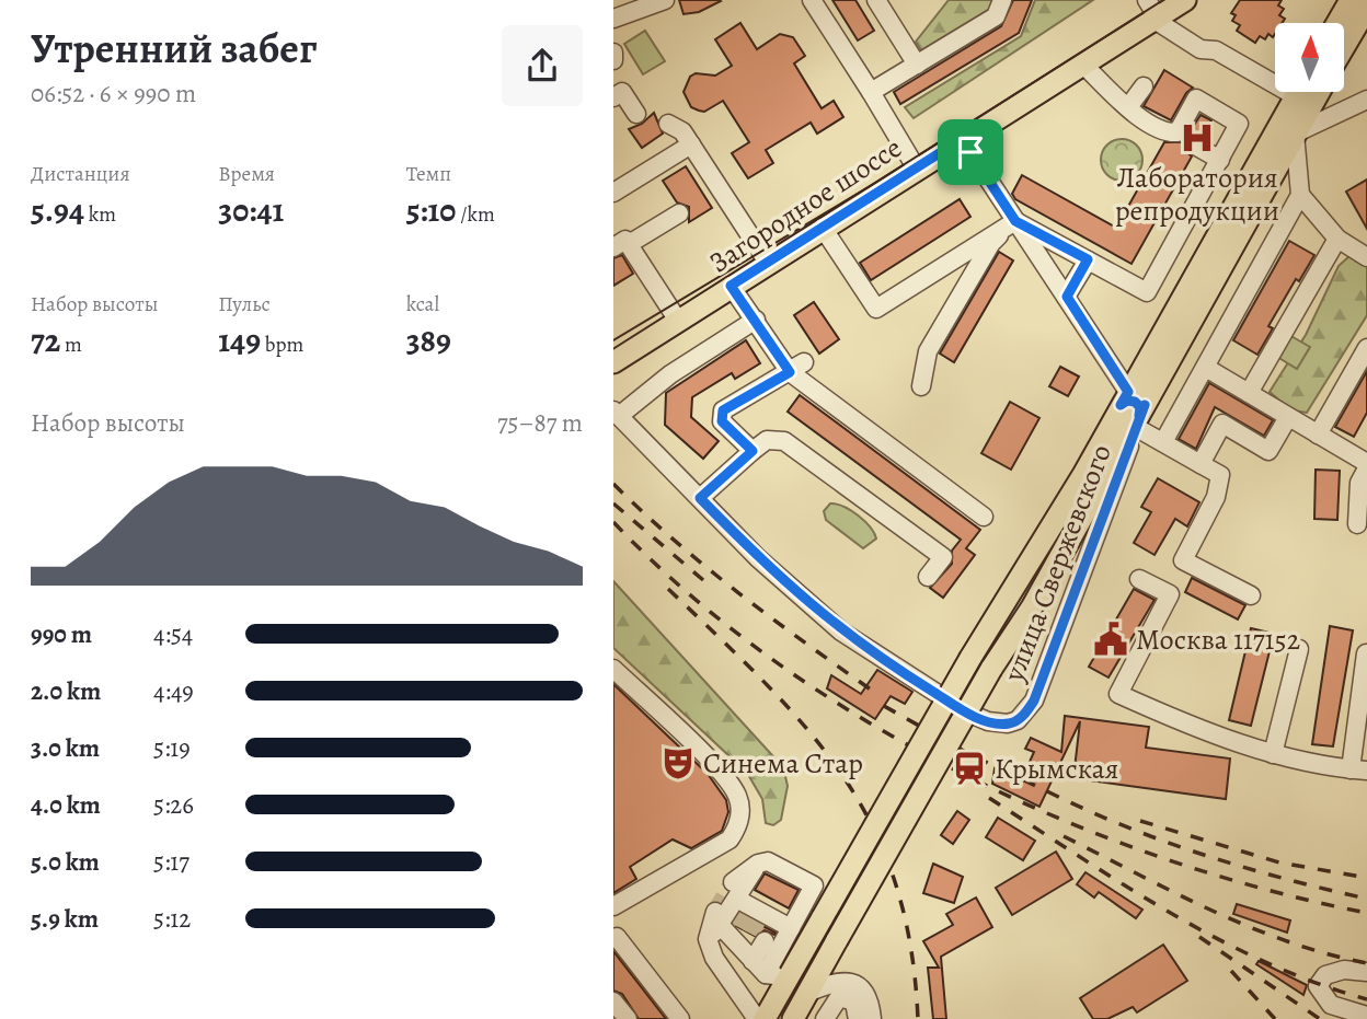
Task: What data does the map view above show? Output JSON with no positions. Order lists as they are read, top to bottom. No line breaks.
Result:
{"streets":{"main road":["Загородное шоссе"],"street":["улица Свержевского"]},"places":{"hospital":["Лаборатория репродукции"],"public building":["Москва 117152"],"theatre":["Синема Стар"],"station":["Крымская"]},"north":"top","page":{"heading":["Утренний забег","06:52 · 6 × 990 m"],"stats":[["Дистанция","5.94 km"],["Время","30:41"],["Темп","5:10 /km"],["Набор высоты","72 m"],["Пульс","149 bpm"],["kcal","389"]],"chart":["Набор высоты","75–87 m"],"list":[{"name":"990 m","note":"4:54"},{"name":"2.0 km","note":"4:49"},{"name":"3.0 km","note":"5:19"},{"name":"4.0 km","note":"5:26"},{"name":"5.0 km","note":"5:17"},{"name":"5.9 km","note":"5:12"}]}}
